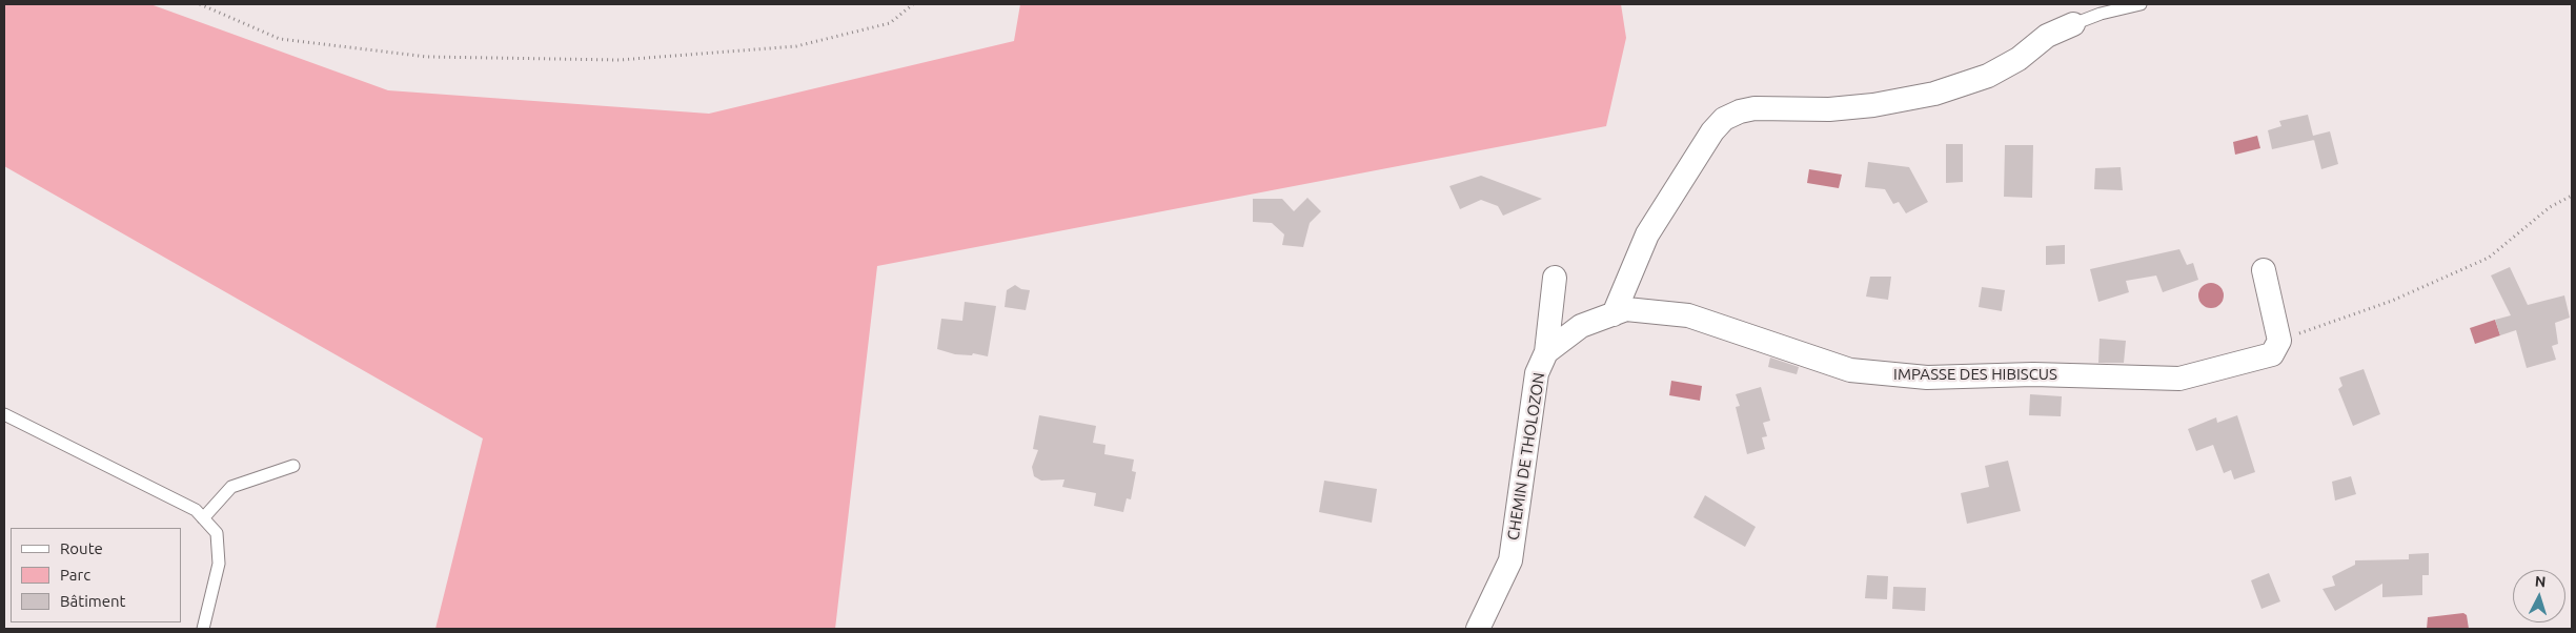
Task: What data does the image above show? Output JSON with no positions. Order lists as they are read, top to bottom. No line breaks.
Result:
{"streets":{"street":["IMPASSE DES HIBISCUS","CHEMIN DE THOLOZON"]},"crossings":[["IMPASSE DES HIBISCUS","CHEMIN DE THOLOZON"]],"legend":["Route","Parc","Bâtiment"],"north":"top"}
